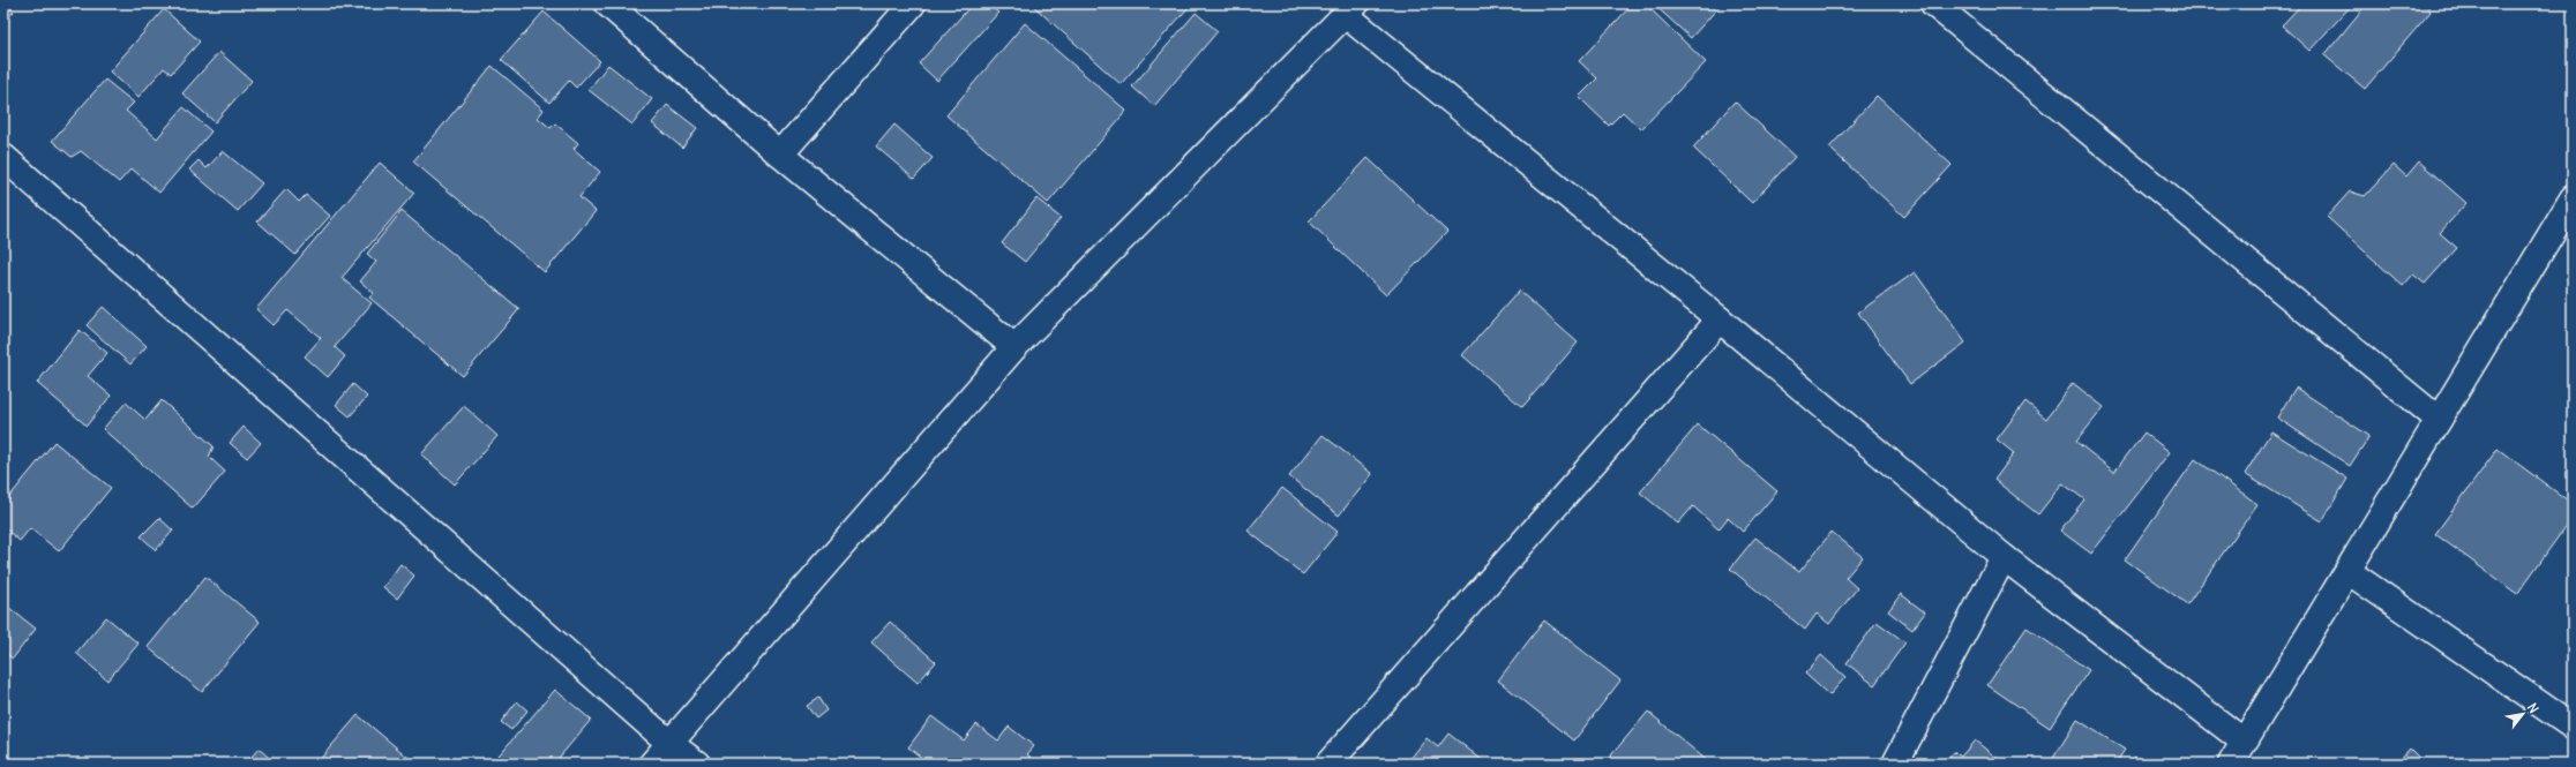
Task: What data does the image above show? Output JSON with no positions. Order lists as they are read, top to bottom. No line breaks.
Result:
{"north":"top right"}
